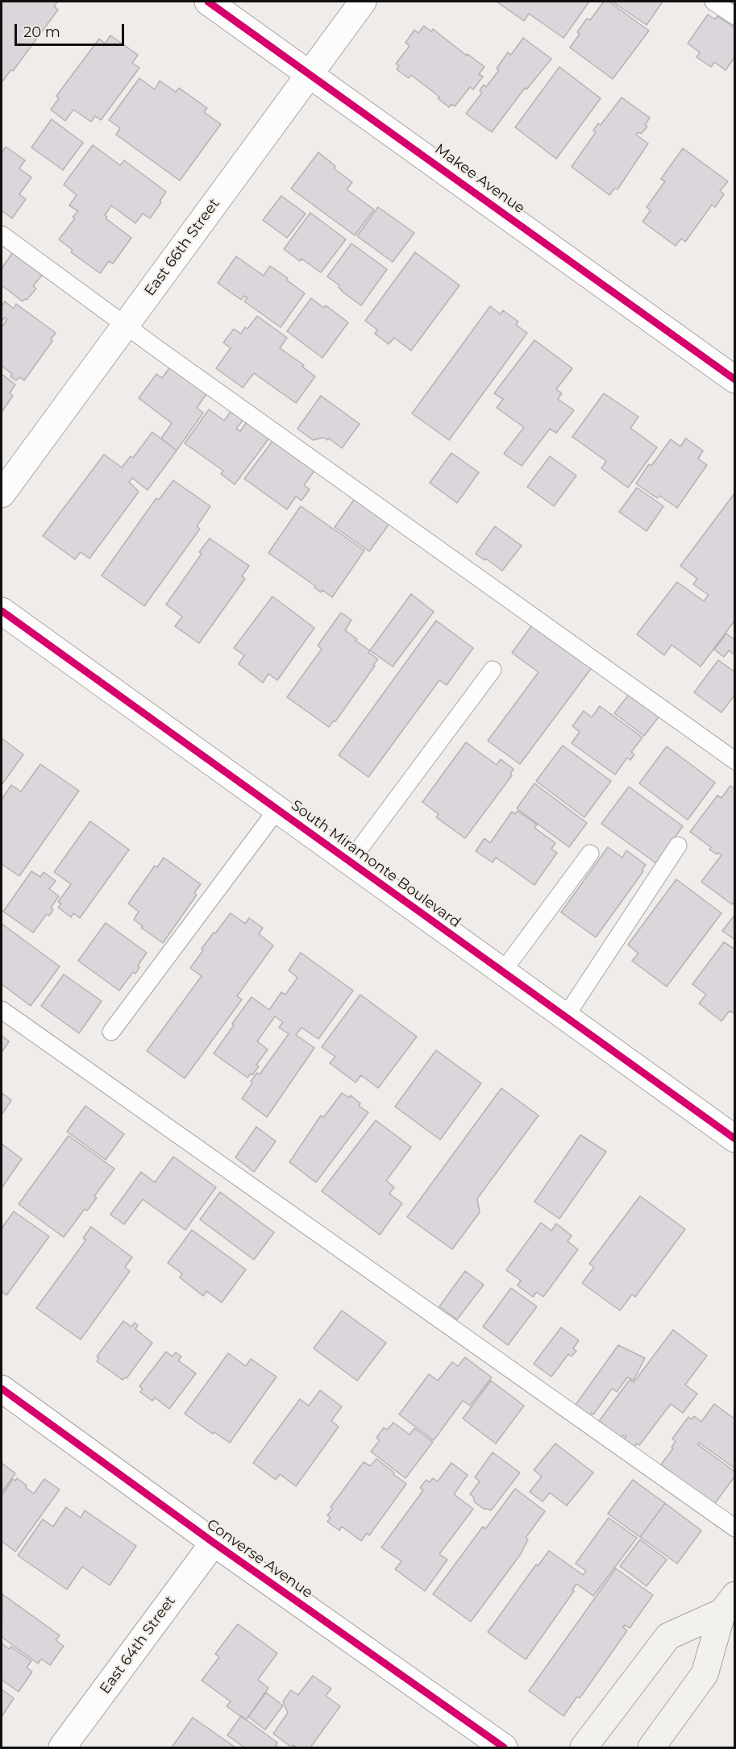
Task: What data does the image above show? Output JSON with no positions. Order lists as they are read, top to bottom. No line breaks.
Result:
{"streets":{"street":["Makee Avenue","East 66th Street","South Miramonte Boulevard","Converse Avenue","East 64th Street"]},"crossings":[["Makee Avenue","East 66th Street"],["Converse Avenue","East 64th Street"]],"scale_bar":"20 m"}
